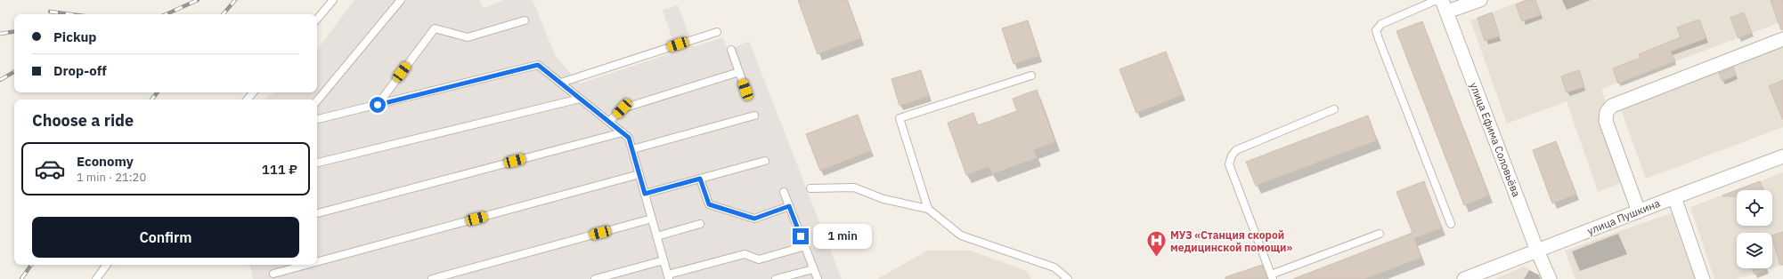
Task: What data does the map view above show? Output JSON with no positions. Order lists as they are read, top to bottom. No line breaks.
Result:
{"streets":{"street":["улица Ефима Соловьёва","улица Пушкина"]},"crossings":[["улица Ефима Соловьёва","улица Пушкина"]],"places":{"hospital":["МУЗ «Станция скорой медицинской помощи»"]},"page":{"banner":["Pickup","Drop-off"],"heading":"Choose a ride","list":[{"name":"Economy","note":"1 min · 21:20","value":"111 ₽"}],"buttons":"Confirm","bubble":"1 min"}}
